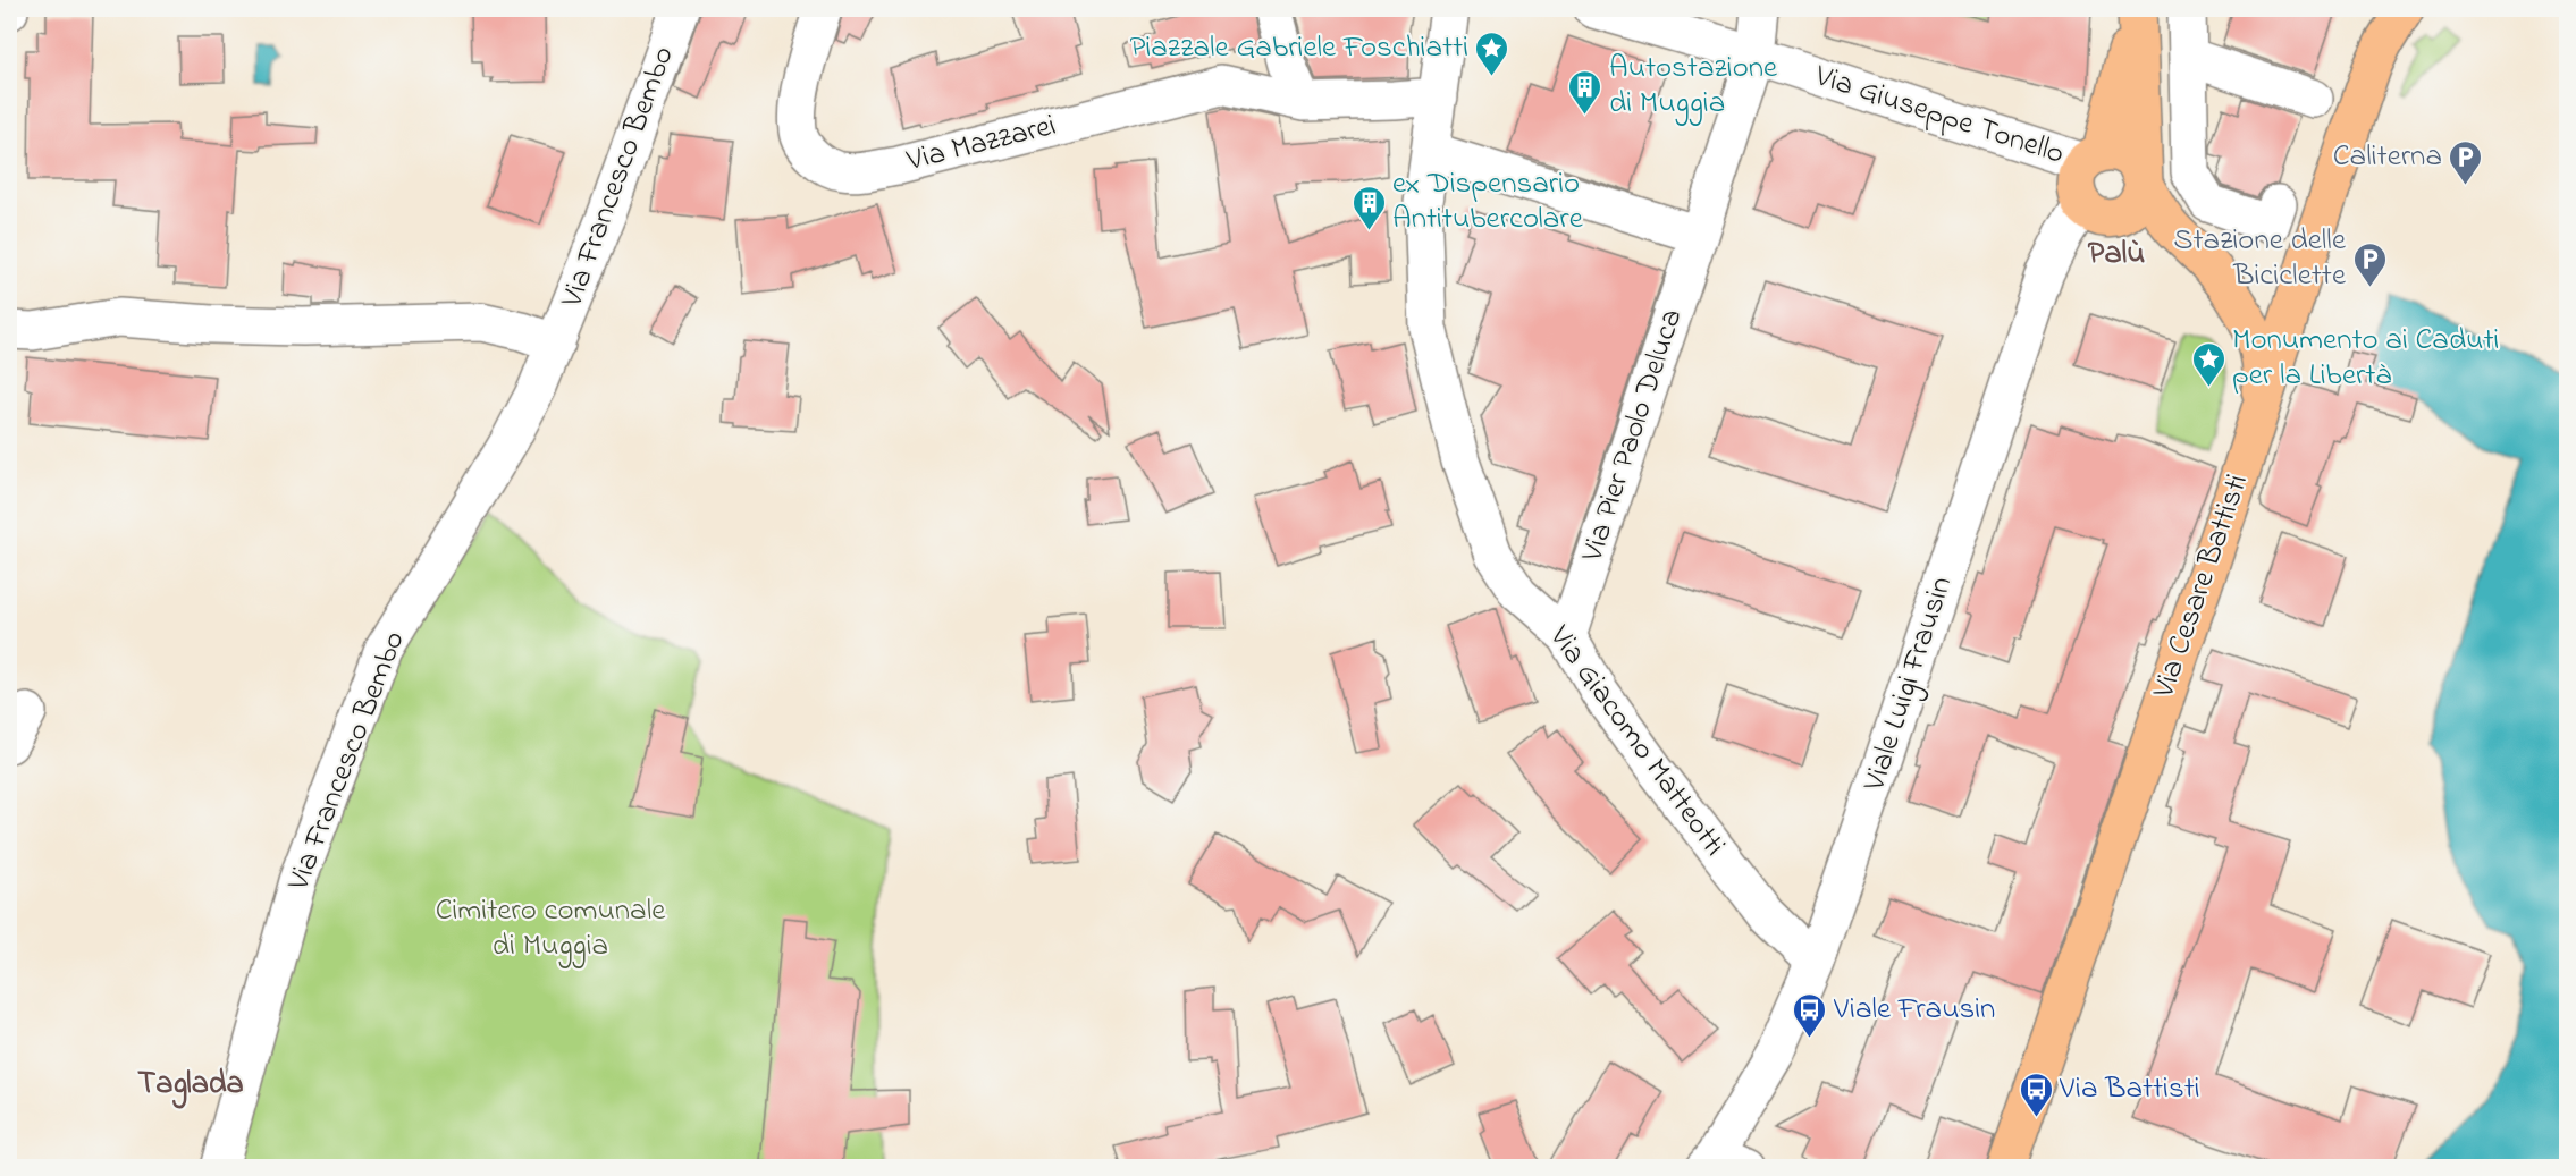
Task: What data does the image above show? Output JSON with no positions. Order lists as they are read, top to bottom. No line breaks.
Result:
{"streets":{"main road":["Via Cesare Battisti"],"street":["Via Giuseppe Tonello","Via Mazzarei","Via Francesco Bembo","Via Pier Paolo Deluca","Viale Luigi Frausin","Via Giacomo Matteotti"]},"crossings":[["Via Giuseppe Tonello","Via Pier Paolo Deluca"],["Via Giuseppe Tonello","Viale Luigi Frausin"],["Via Pier Paolo Deluca","Via Giacomo Matteotti"],["Viale Luigi Frausin","Via Giacomo Matteotti"]],"districts":["Palù","Taglada"],"parks":["Cimitero comunale di Muggia"],"places":{"place":["Piazzale Gabriele Foschiatti","Monumento ai Caduti per la Libertà"],"building":["Autostazione di Muggia","ex Dispensario Antitubercolare"],"parking":["Caliterna","Stazione delle Biciclette"],"bus stop":["Viale Frausin","Via Battisti"]}}
